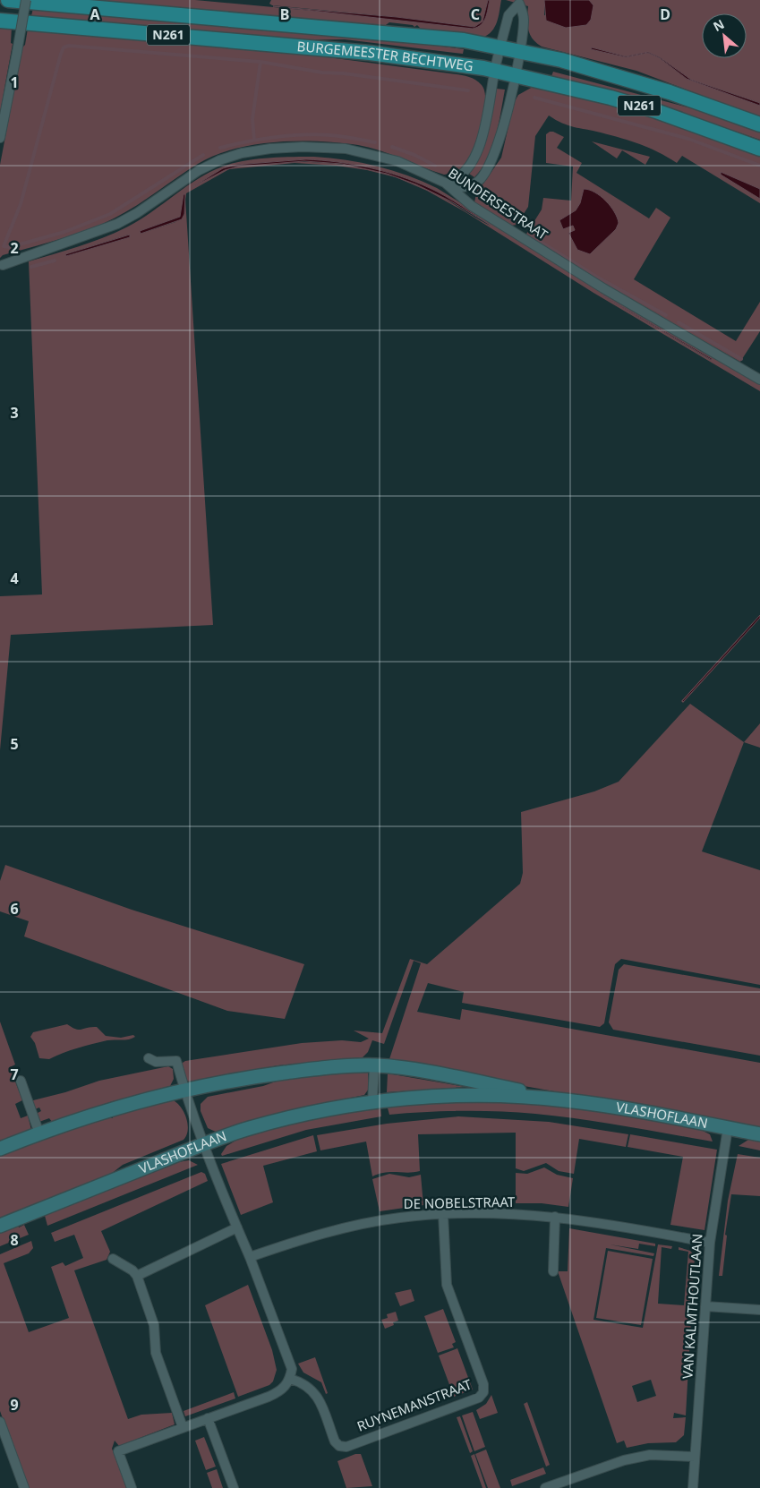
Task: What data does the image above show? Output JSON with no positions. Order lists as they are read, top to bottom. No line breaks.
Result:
{"streets":{"main road":["N261","BURGEMEESTER BECHTWEG"],"street":["BUNDERSESTRAAT","VLASHOFLAAN","DE NOBELSTRAAT","VAN KALMTHOUTLAAN","RUYNEMANSTRAAT"]},"crossings":[["VLASHOFLAAN","VAN KALMTHOUTLAAN"],["DE NOBELSTRAAT","VAN KALMTHOUTLAAN"],["DE NOBELSTRAAT","RUYNEMANSTRAAT"]],"north":"top left","grid":{"columns":["A","B","C","D"],"rows":["1","2","3","4","5","6","7","8","9"]}}
